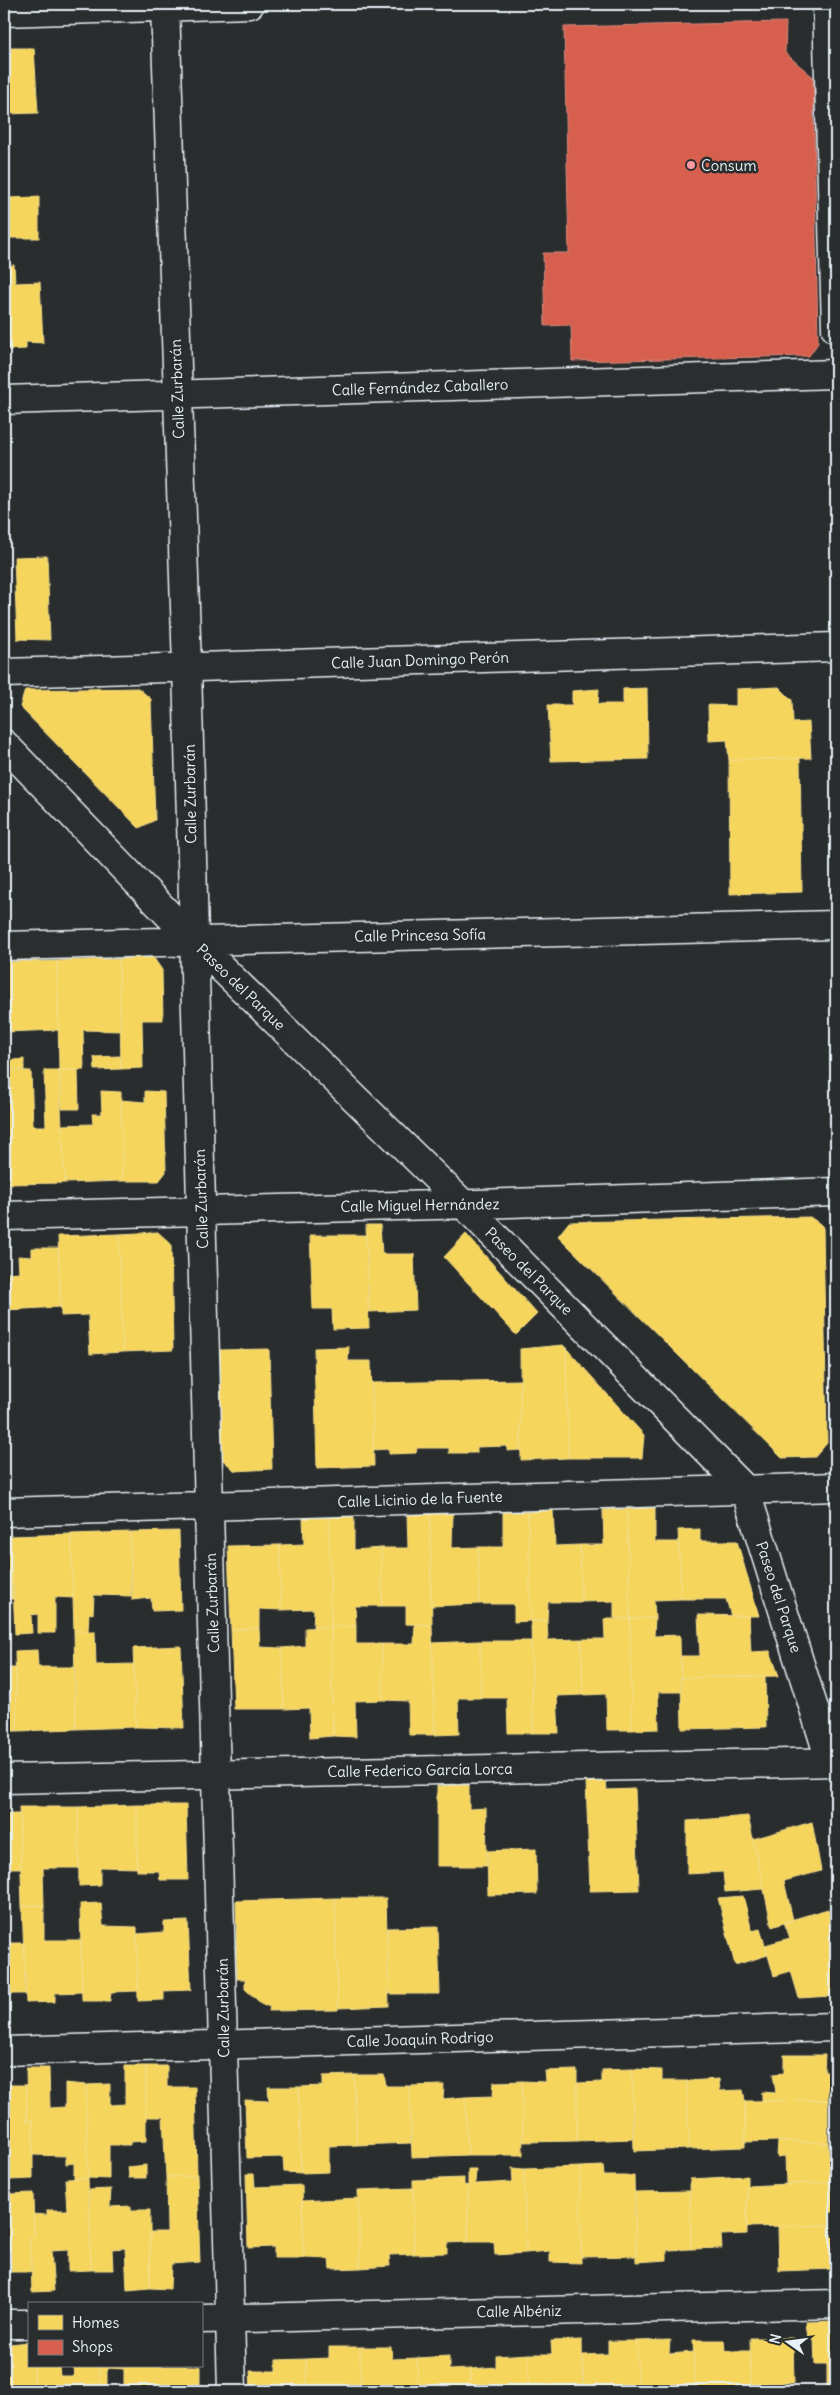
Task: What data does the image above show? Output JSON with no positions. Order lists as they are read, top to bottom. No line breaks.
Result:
{"streets":{"street":["Calle Fernández Caballero","Calle Zurbarán","Calle Juan Domingo Perón","Calle Princesa Sofía","Paseo del Parque","Calle Miguel Hernández","Calle Licinio de la Fuente","Calle Federico García Lorca","Calle Joaquín Rodrigo","Calle Albéniz"]},"crossings":[["Calle Fernández Caballero","Calle Zurbarán"],["Calle Zurbarán","Calle Juan Domingo Perón"],["Calle Zurbarán","Calle Princesa Sofía"],["Calle Zurbarán","Paseo del Parque"],["Calle Zurbarán","Calle Miguel Hernández"],["Calle Zurbarán","Calle Licinio de la Fuente"],["Calle Zurbarán","Calle Federico García Lorca"],["Calle Zurbarán","Calle Joaquín Rodrigo"],["Calle Zurbarán","Calle Albéniz"],["Calle Princesa Sofía","Paseo del Parque"],["Paseo del Parque","Calle Miguel Hernández"],["Paseo del Parque","Calle Licinio de la Fuente"],["Paseo del Parque","Calle Federico García Lorca"]],"places":["Consum"],"legend":["Homes","Shops"],"north":"left"}
